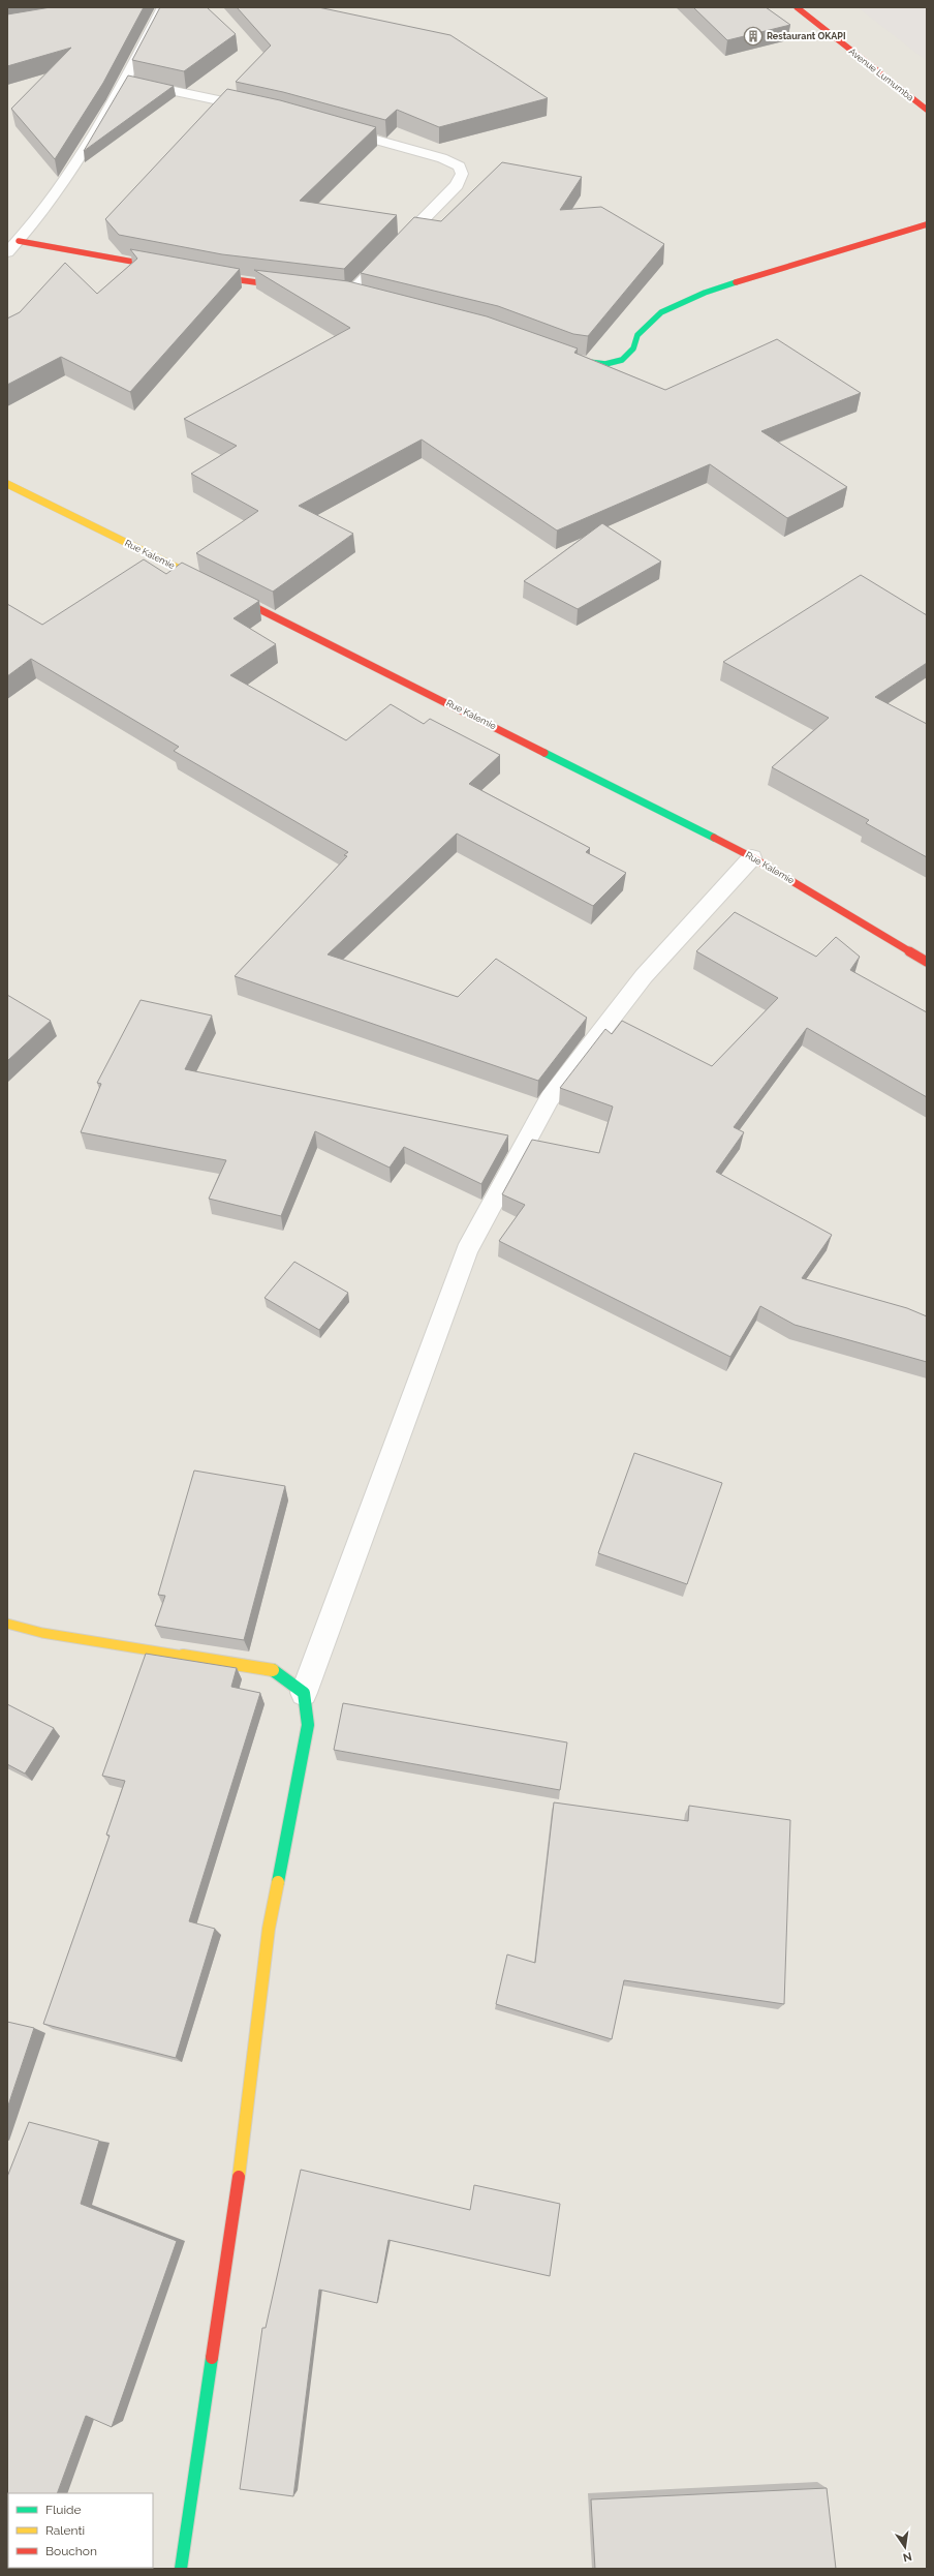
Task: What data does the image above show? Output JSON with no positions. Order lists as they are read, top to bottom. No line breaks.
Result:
{"streets":{"main road":["Avenue Lumumba","Rue Kalemie"]},"places":{"building":["Restaurant OKAPI"]},"legend":["Fluide","Ralenti","Bouchon"],"north":"bottom"}
